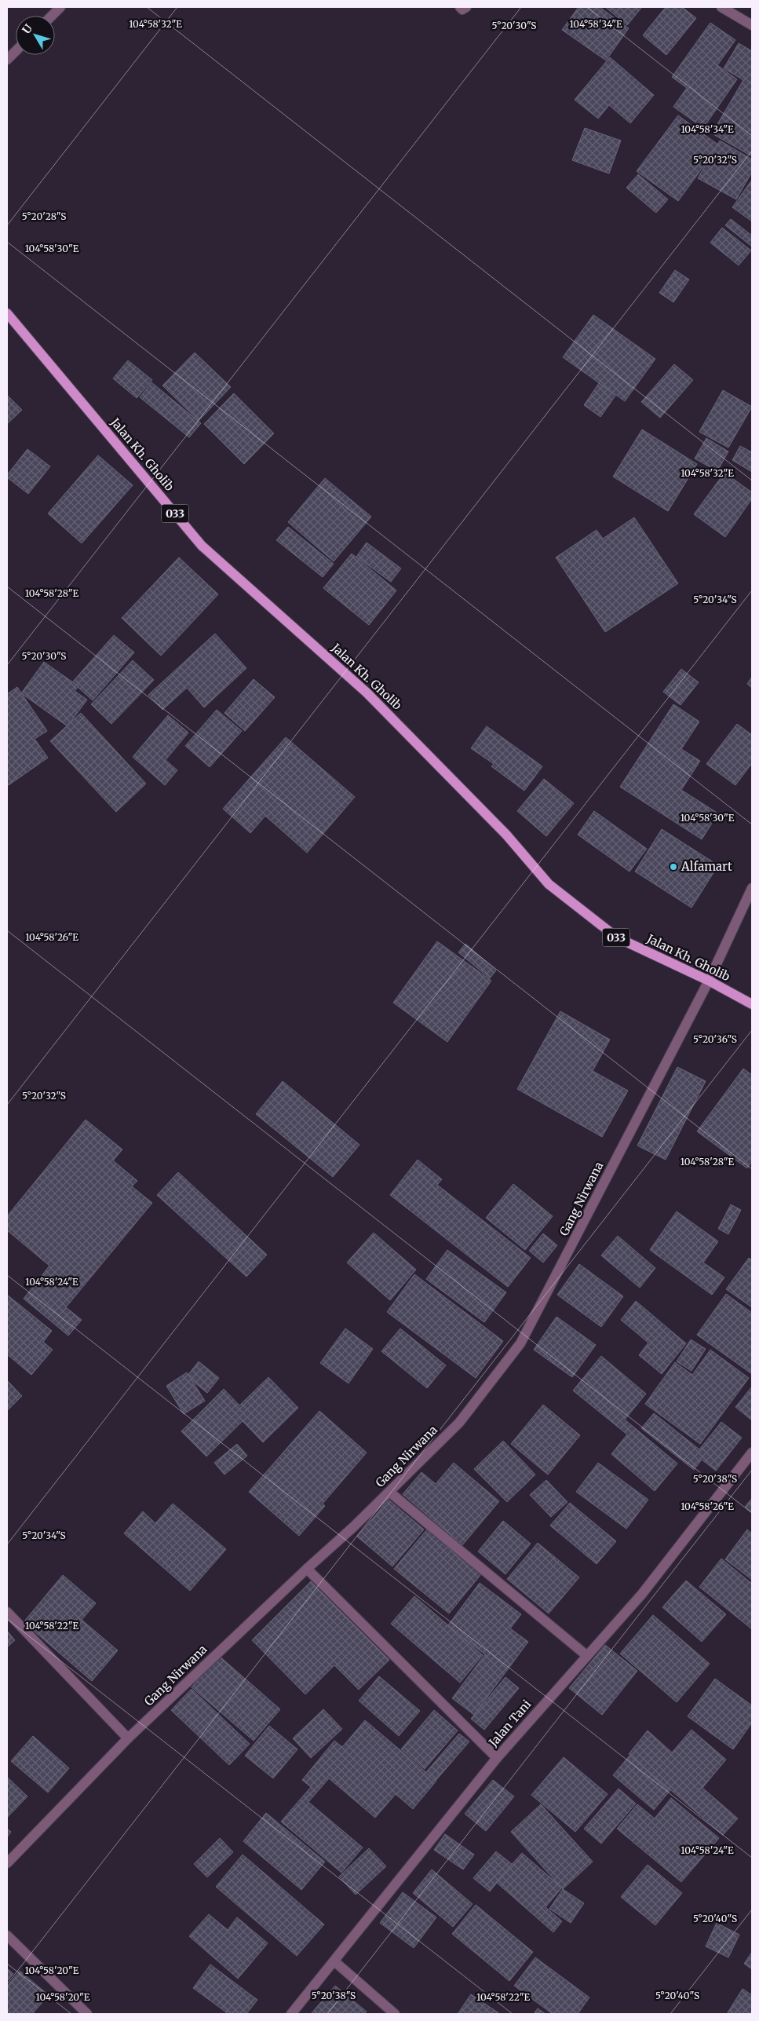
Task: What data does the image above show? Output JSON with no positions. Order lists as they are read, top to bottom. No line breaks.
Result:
{"streets":{"main road":["Jalan Kh. Gholib","033"],"street":["Gang Nirwana","Jalan Tani"]},"crossings":[["Jalan Kh. Gholib","Gang Nirwana"]],"places":["Alfamart"],"north":"top left","coordinates":["104°58'32\"E","104°58'34\"E","5°20'30\"S","5°20'32\"S","5°20'28\"S","104°58'30\"E","104°58'28\"E","5°20'34\"S","104°58'26\"E","5°20'36\"S","104°58'24\"E","5°20'38\"S","104°58'22\"E","5°20'40\"S","104°58'20\"E"]}
